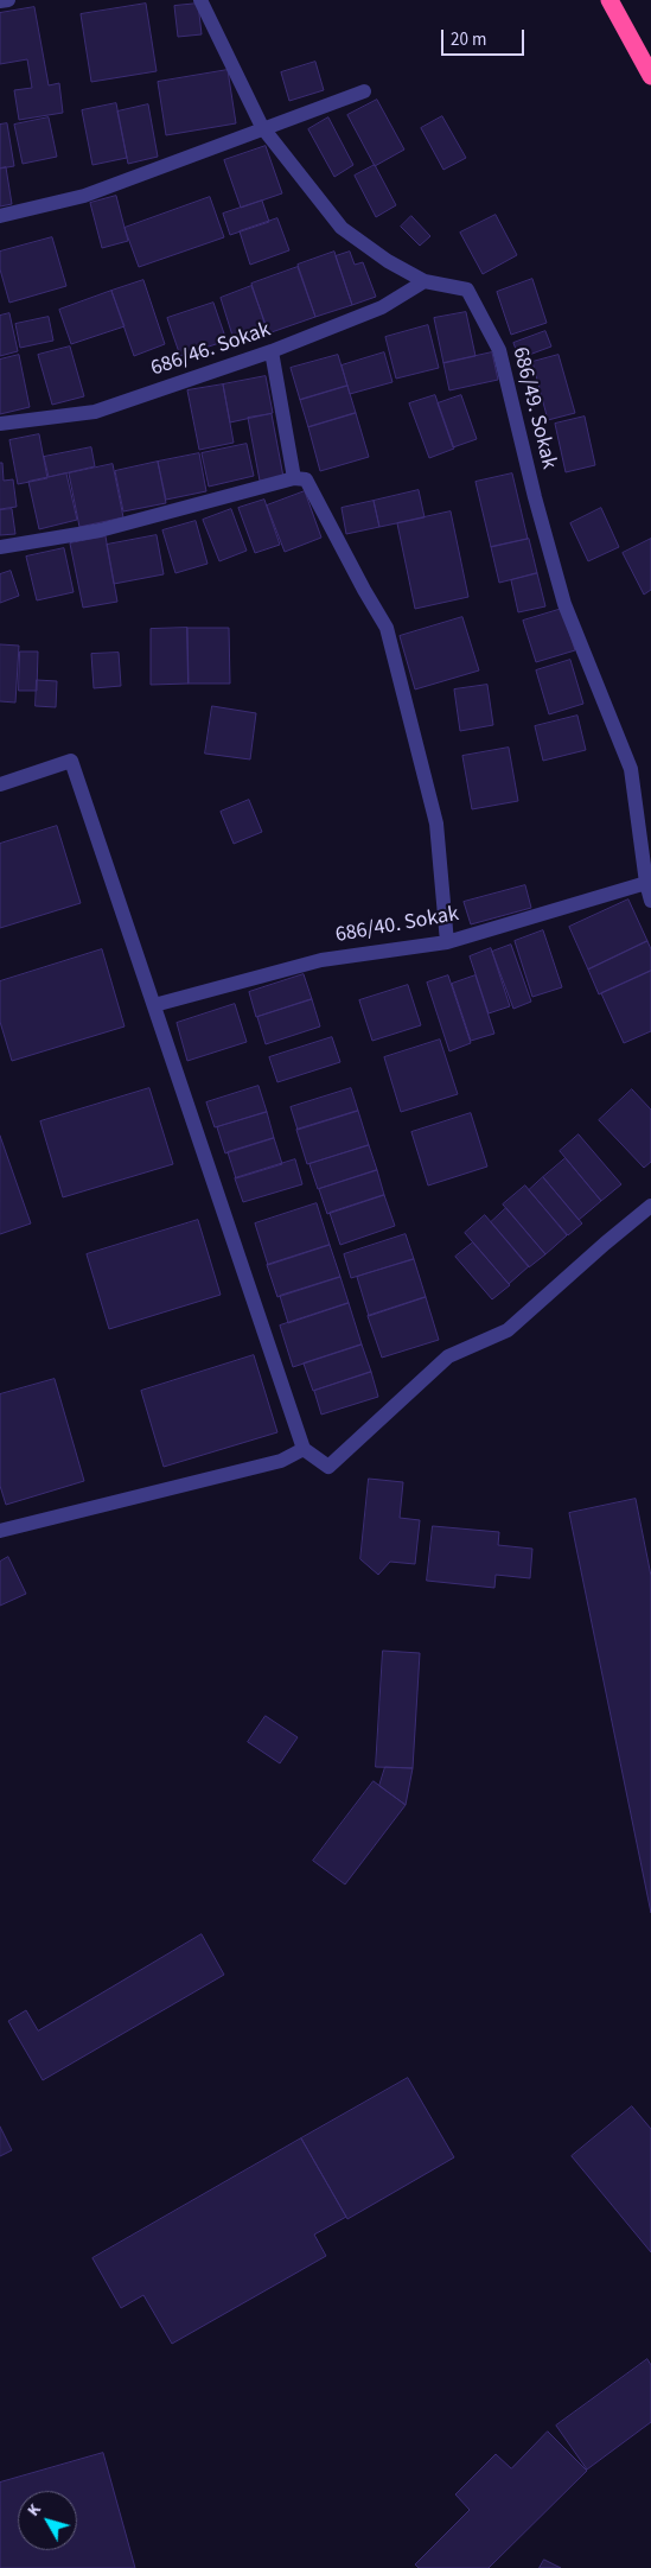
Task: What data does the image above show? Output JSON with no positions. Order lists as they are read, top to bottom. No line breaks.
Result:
{"streets":{"street":["686/46. Sokak","686/49. Sokak","686/40. Sokak"]},"crossings":[["686/46. Sokak","686/49. Sokak"],["686/49. Sokak","686/40. Sokak"]],"scale_bar":"20 m","north":"top left"}
